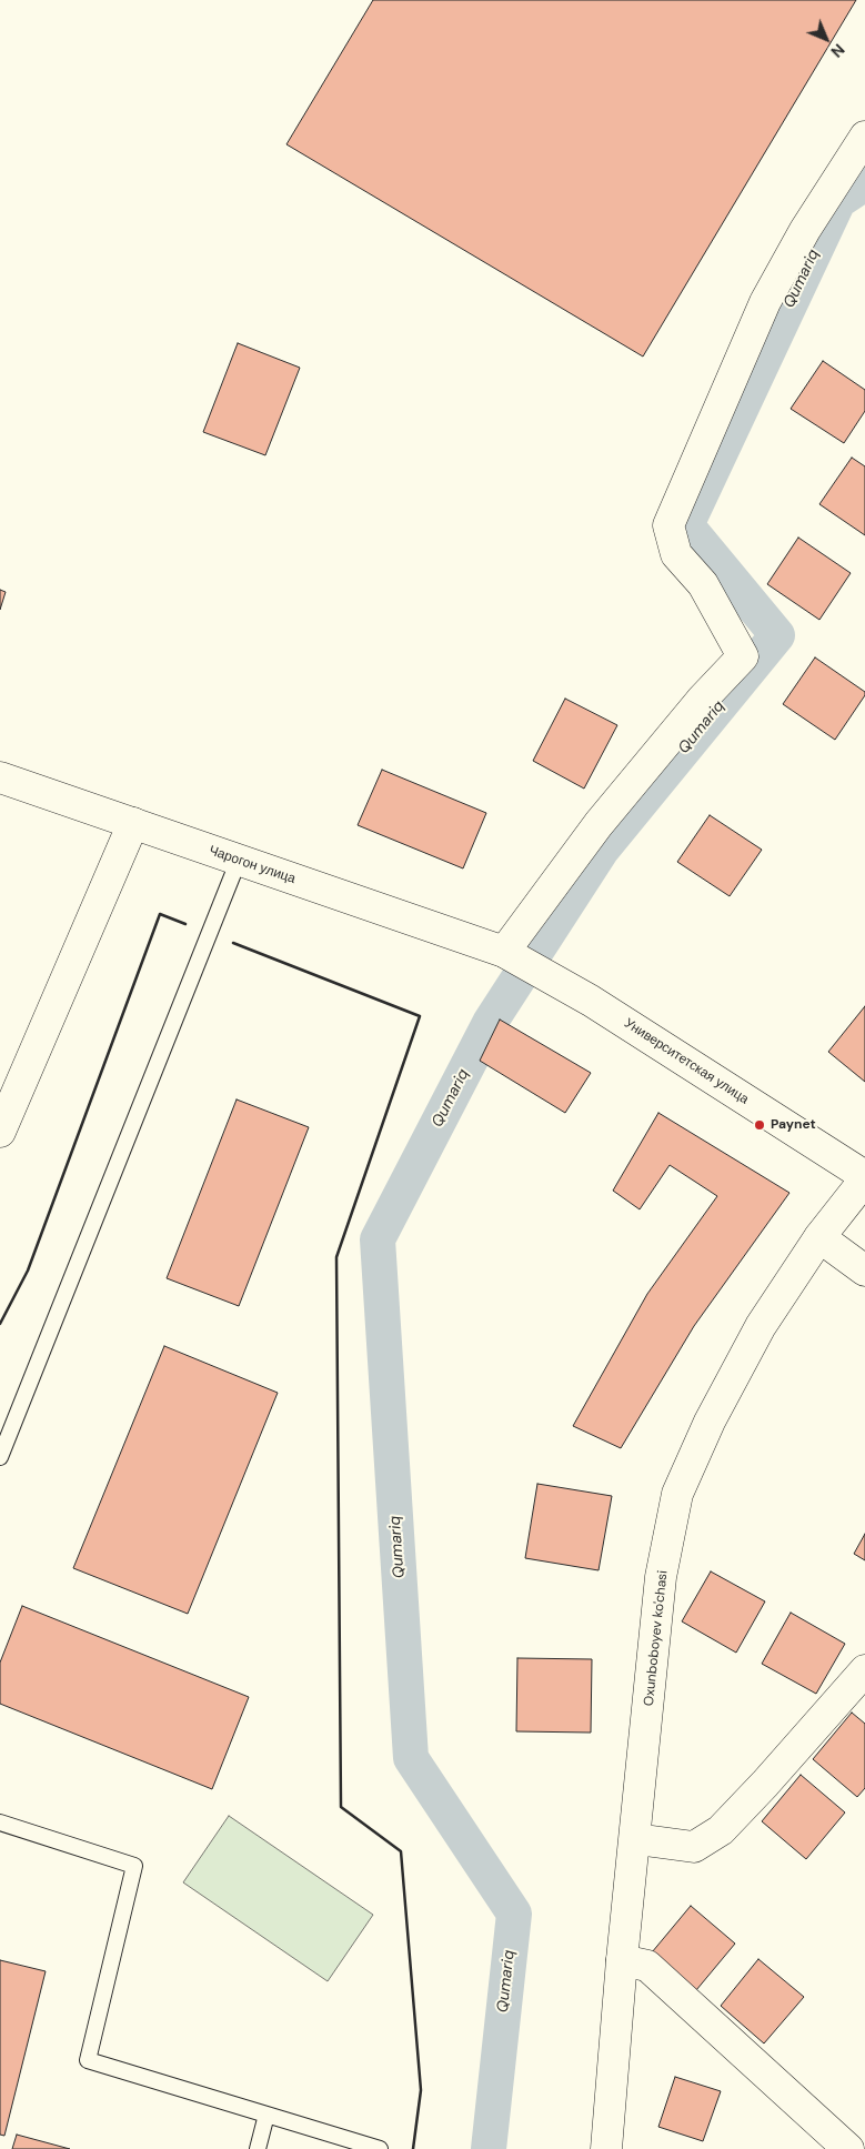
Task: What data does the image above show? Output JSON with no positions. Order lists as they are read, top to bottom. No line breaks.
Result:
{"streets":{"main road":["Чарогон улица","Университетская улица","Oxunboboyev ko'chasi"]},"crossings":[["Чарогон улица","Университетская улица"],["Университетская улица","Oxunboboyev ko'chasi"]],"water":["Qumariq"],"places":["Paynet"],"north":"bottom right"}
